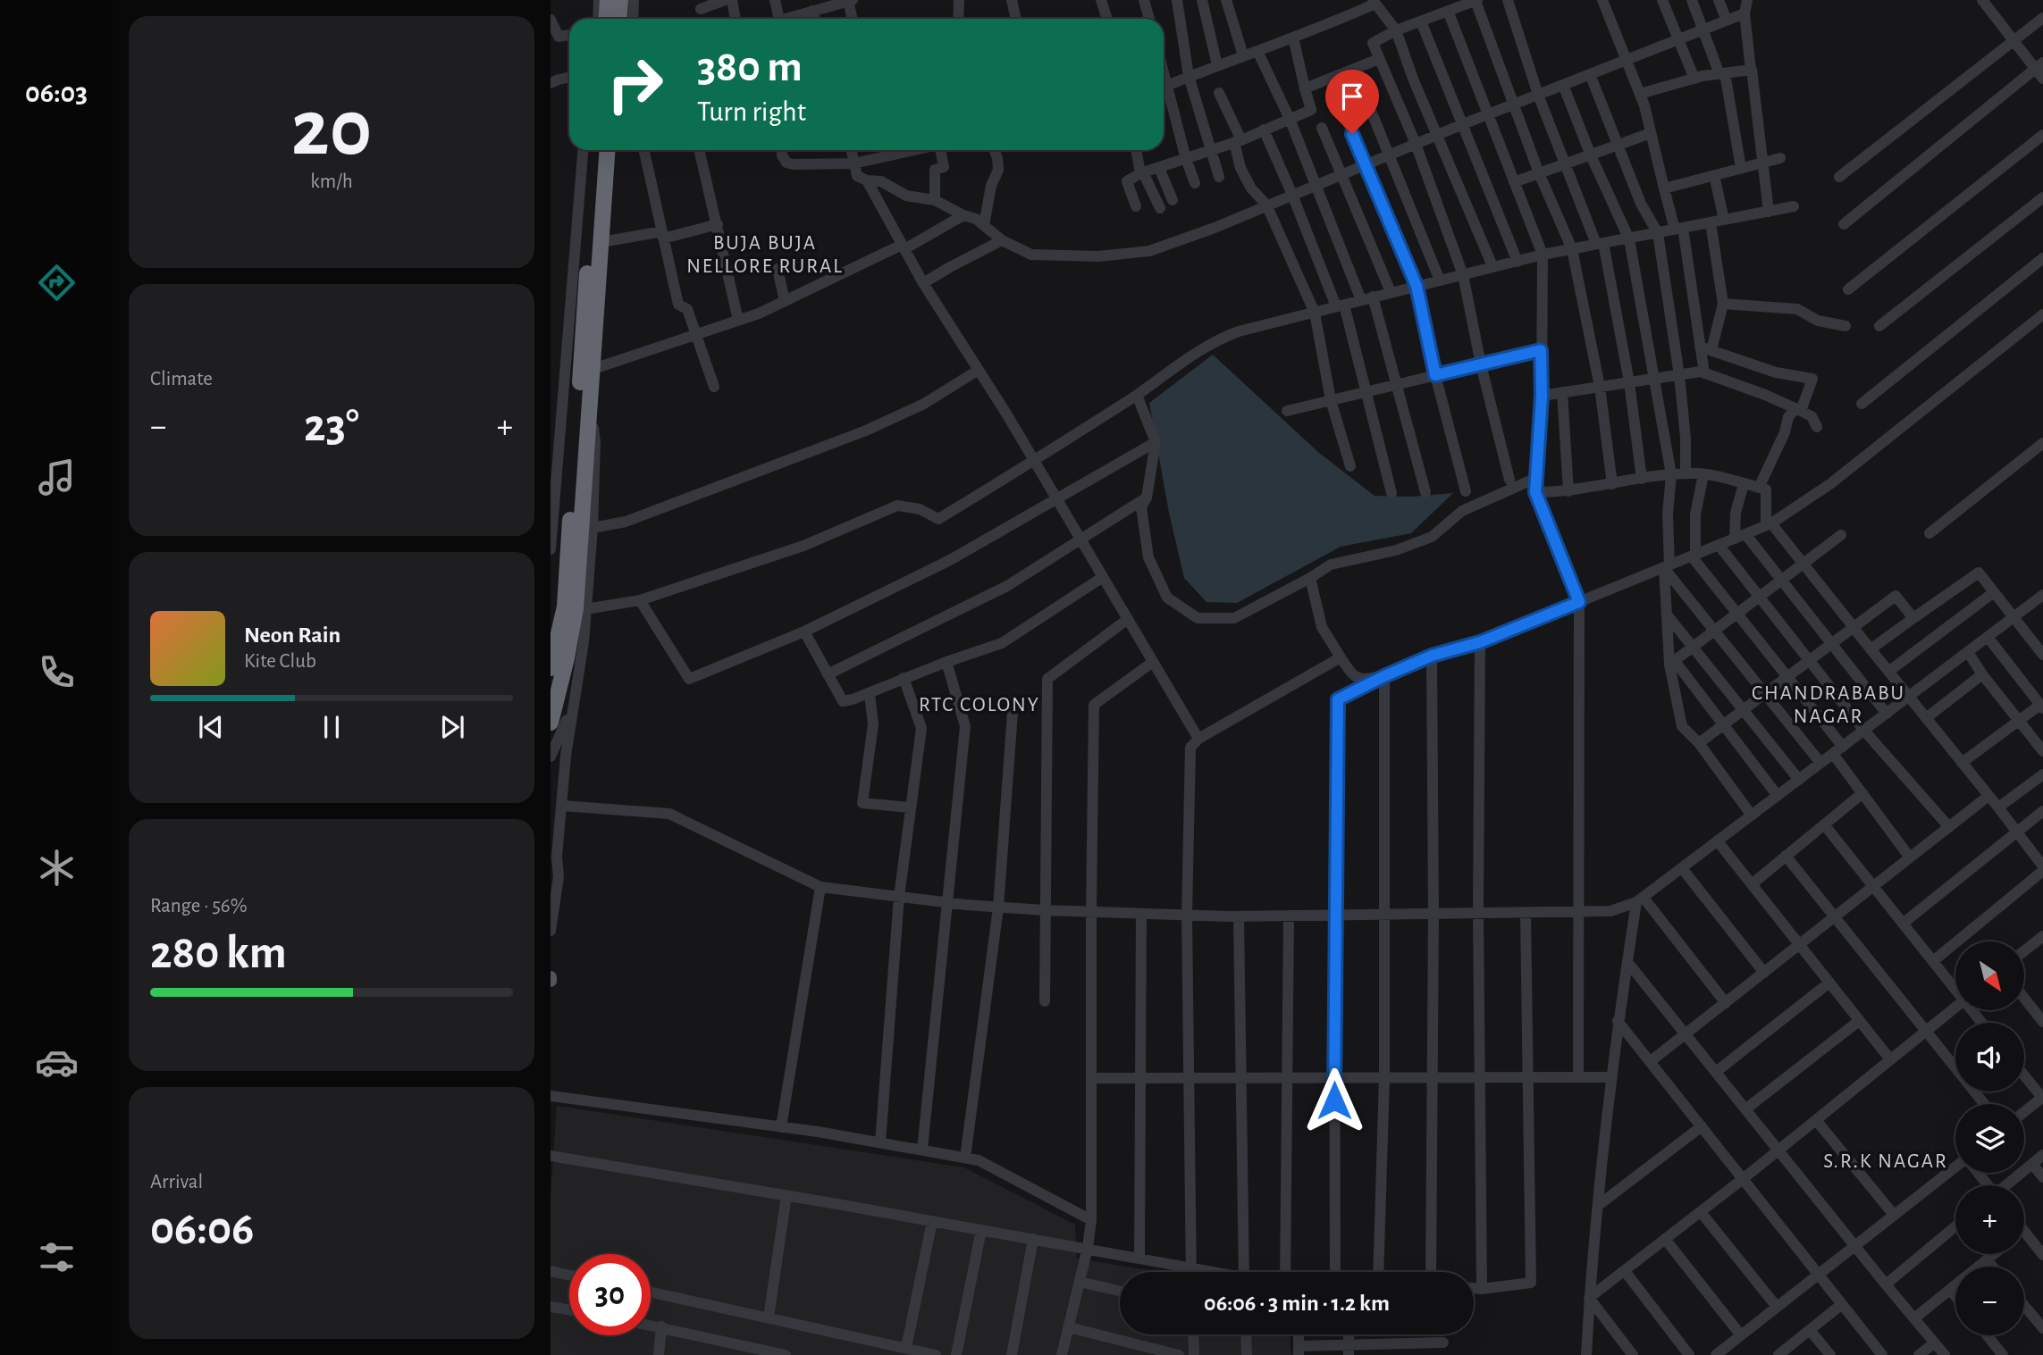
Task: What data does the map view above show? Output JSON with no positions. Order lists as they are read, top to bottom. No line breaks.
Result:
{"districts":["BUJA BUJA NELLORE RURAL","CHANDRABABU NAGAR","RTC COLONY","S.R.K NAGAR"],"north":"bottom right","page":{"tabs":"06:03","tile":[["20","km/h"],"Climate",["Range · 56%","280 km"],["Arrival","06:06"]],"turn":["380 m","Turn right"],"heat":["−","23°","+"],"song":["Neon Rain","Kite Club"],"map_buttons":["+","−"],"limit":"30","trip":"06:06 · 3 min · 1.2 km"}}
